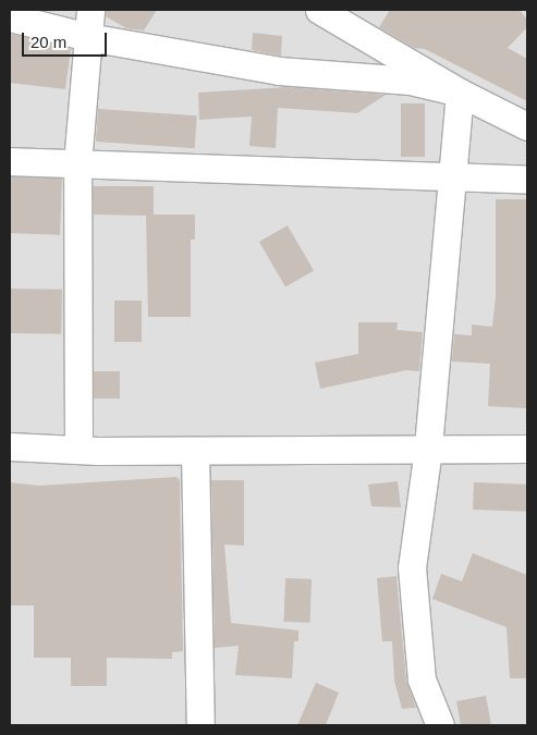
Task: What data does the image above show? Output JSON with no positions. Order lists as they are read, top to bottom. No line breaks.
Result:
{"scale_bar":"20 m"}
